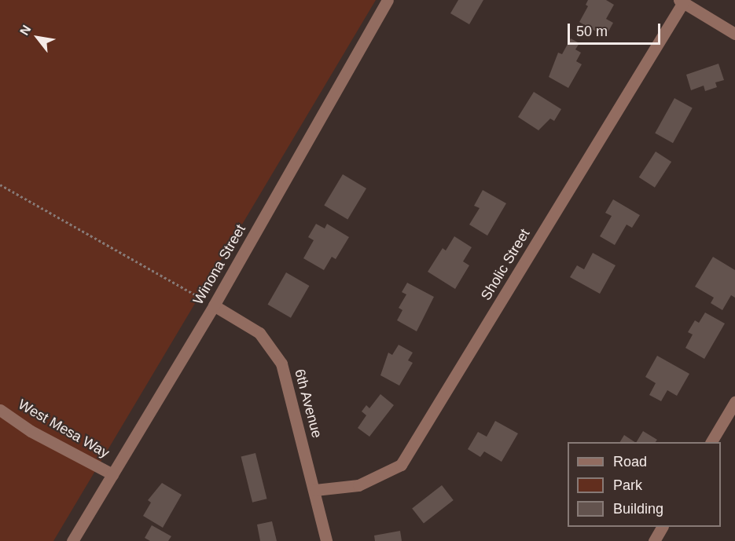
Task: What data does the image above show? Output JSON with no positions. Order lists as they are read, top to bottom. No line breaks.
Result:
{"streets":{"street":["Winona Street","Sholic Street","6th Avenue","West Mesa Way"]},"crossings":[["Winona Street","6th Avenue"],["Winona Street","West Mesa Way"],["Sholic Street","6th Avenue"]],"legend":["Road","Park","Building"],"scale_bar":"50 m","north":"top left"}
